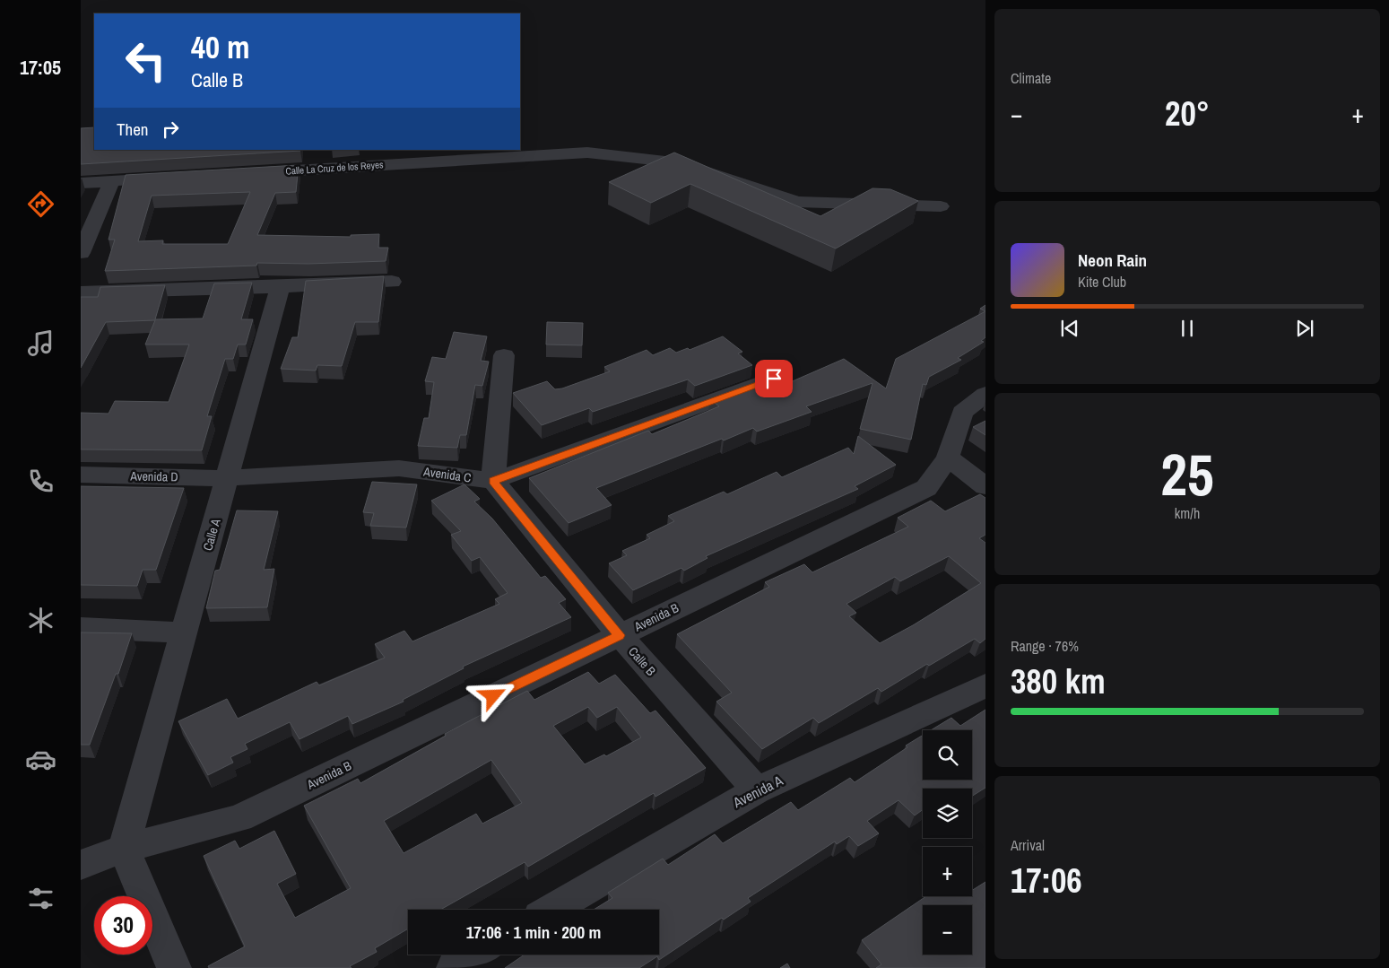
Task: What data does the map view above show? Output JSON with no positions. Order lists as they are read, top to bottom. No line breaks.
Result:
{"streets":{"street":["Calle La Cruz de los Reyes","Avenida C","Avenida D","Calle A","Avenida B","Calle B","Avenida A"]},"crossings":[["Avenida C","Avenida D"],["Avenida C","Calle A"],["Avenida C","Calle B"],["Avenida D","Calle A"],["Calle A","Avenida B"],["Avenida B","Calle B"],["Calle B","Avenida A"]],"page":{"tabs":"17:05","tile":["Climate",["25","km/h"],["Range · 76%","380 km"],["Arrival","17:06"]],"turn":["40 m","Calle B"],"heat":["−","20°","+"],"then":"Then","song":["Neon Rain","Kite Club"],"map_buttons":["+","−"],"limit":"30","trip":"17:06 · 1 min · 200 m"}}
